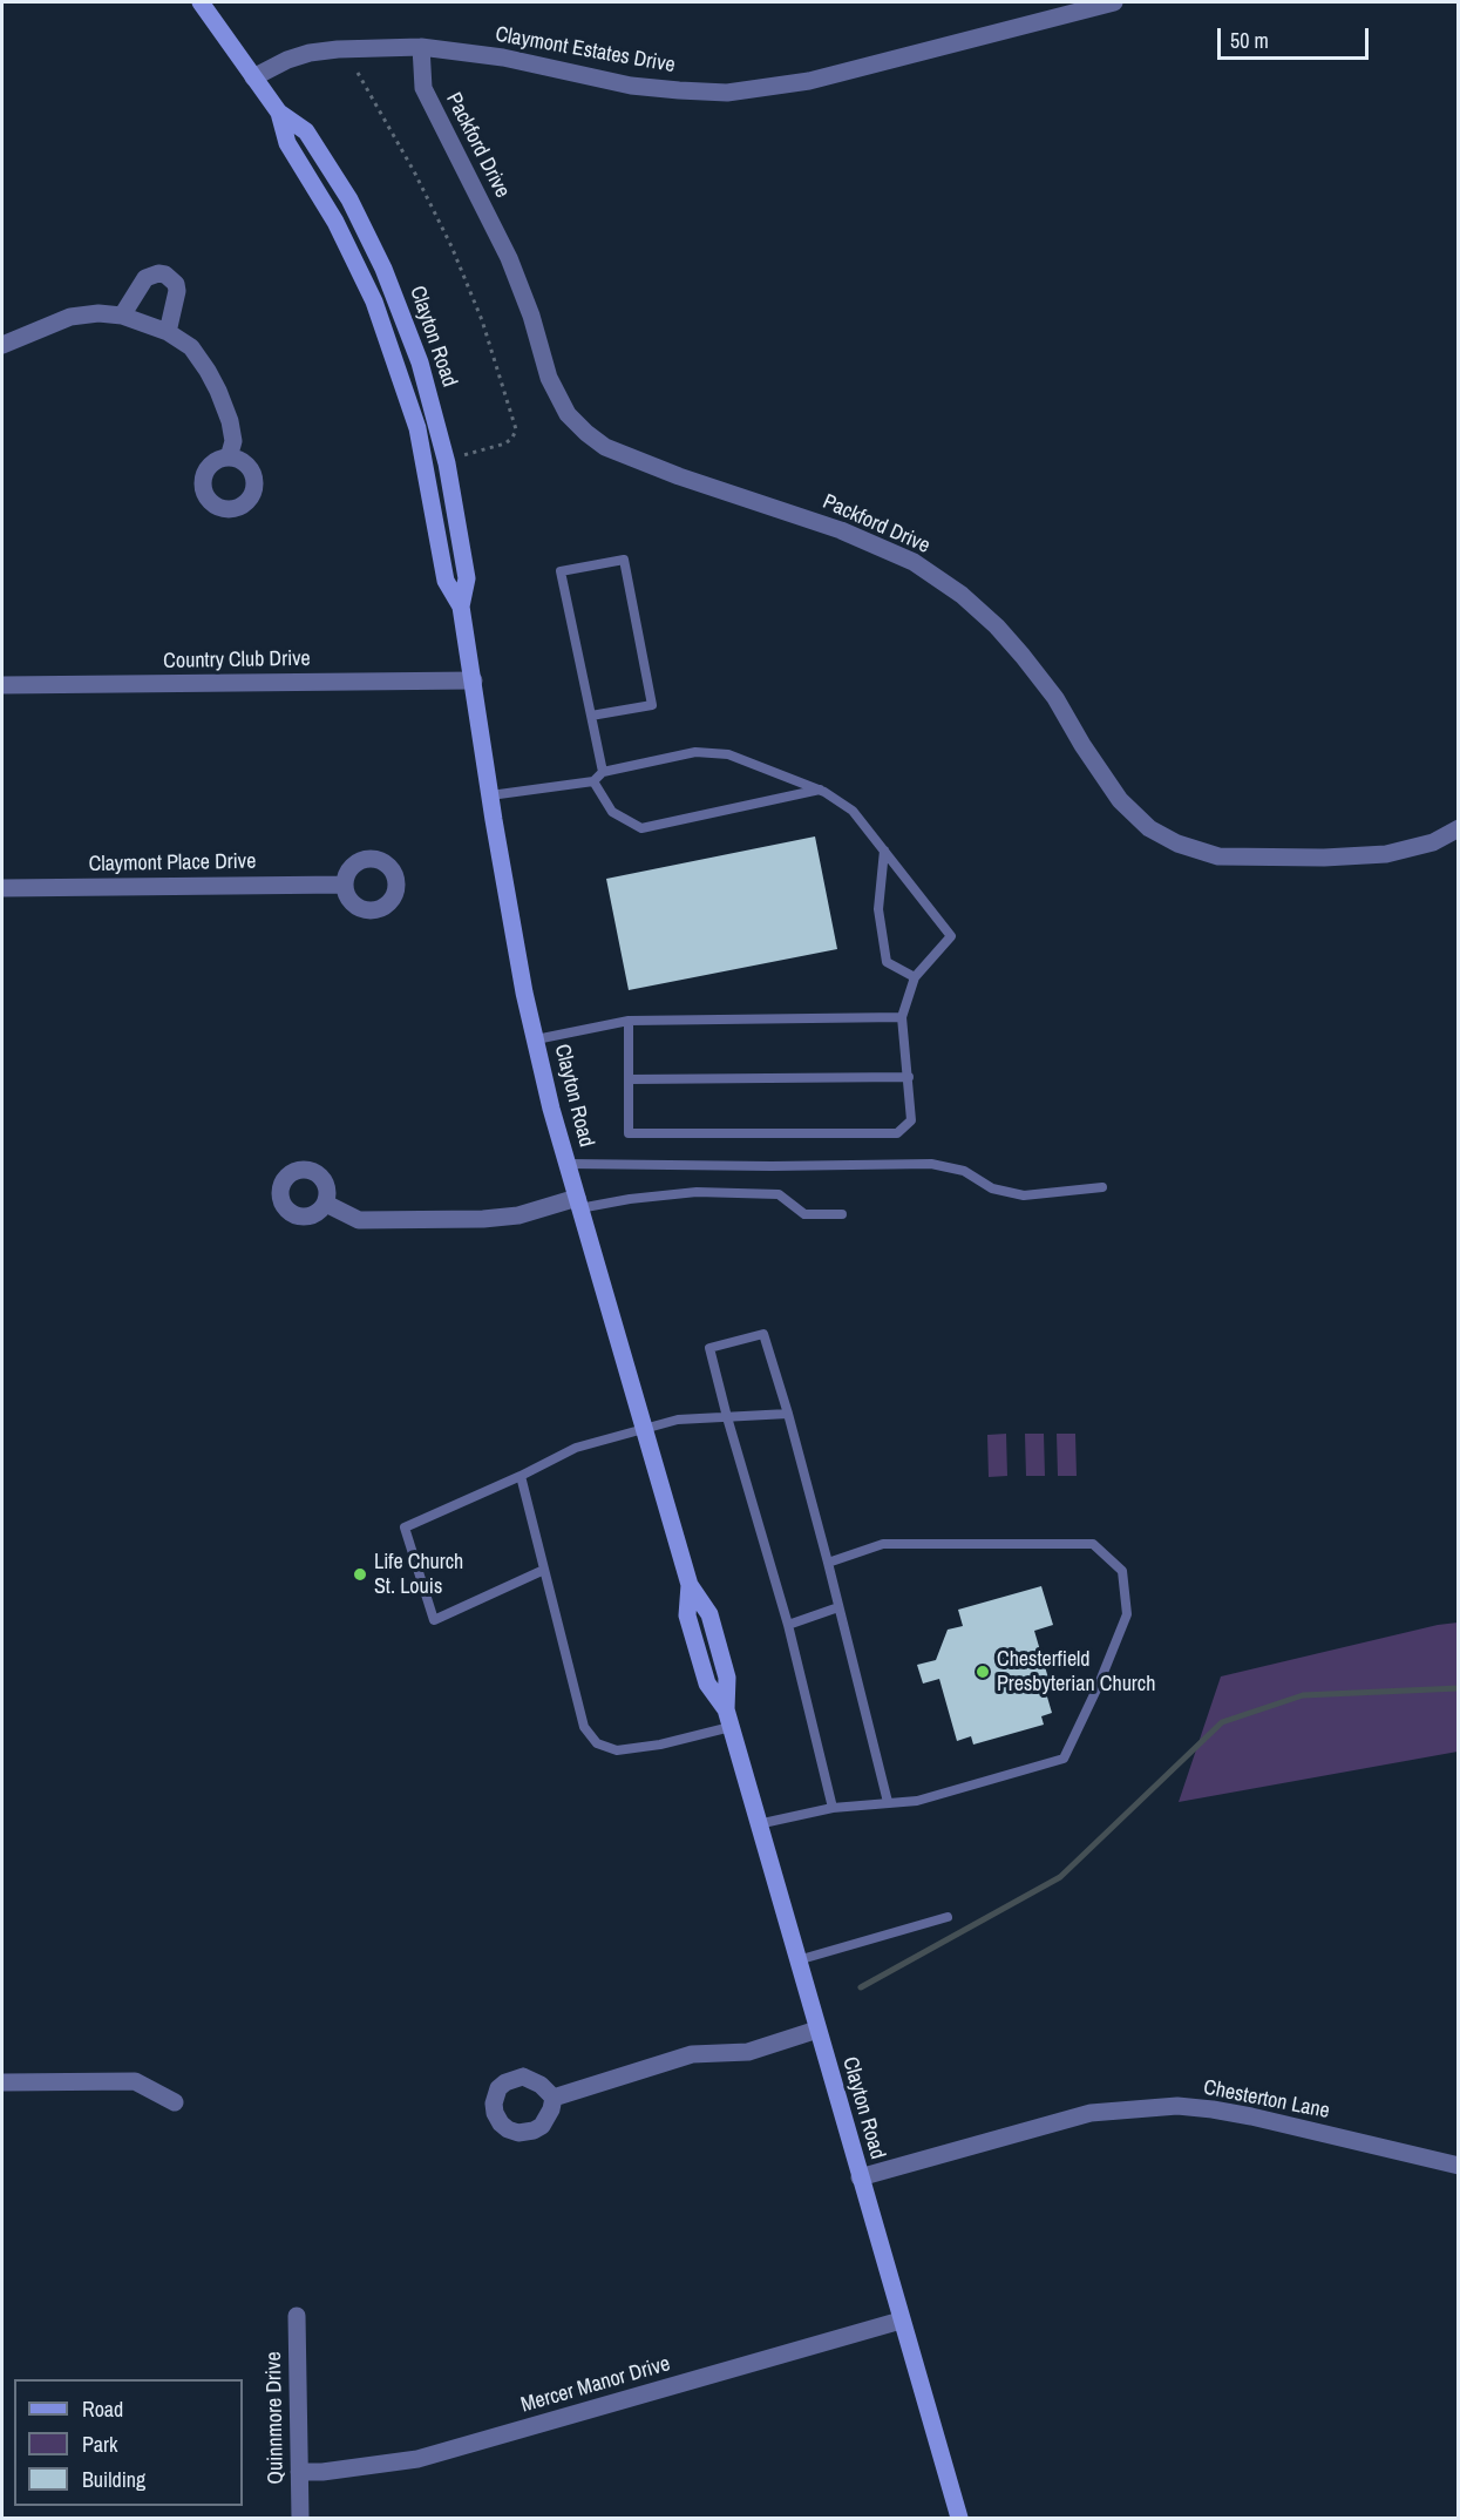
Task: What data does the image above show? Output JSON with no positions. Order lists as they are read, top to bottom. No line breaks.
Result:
{"streets":{"main road":["Clayton Road"],"street":["Claymont Estates Drive","Packford Drive","Country Club Drive","Claymont Place Drive","Chesterton Lane","Mercer Manor Drive","Quinnmore Drive"]},"crossings":[["Claymont Estates Drive","Packford Drive"],["Claymont Estates Drive","Clayton Road"],["Clayton Road","Country Club Drive"],["Clayton Road","Chesterton Lane"],["Clayton Road","Mercer Manor Drive"],["Mercer Manor Drive","Quinnmore Drive"]],"places":["Life Church St. Louis","Chesterfield Presbyterian Church"],"legend":["Road","Park","Building"],"scale_bar":"50 m"}
